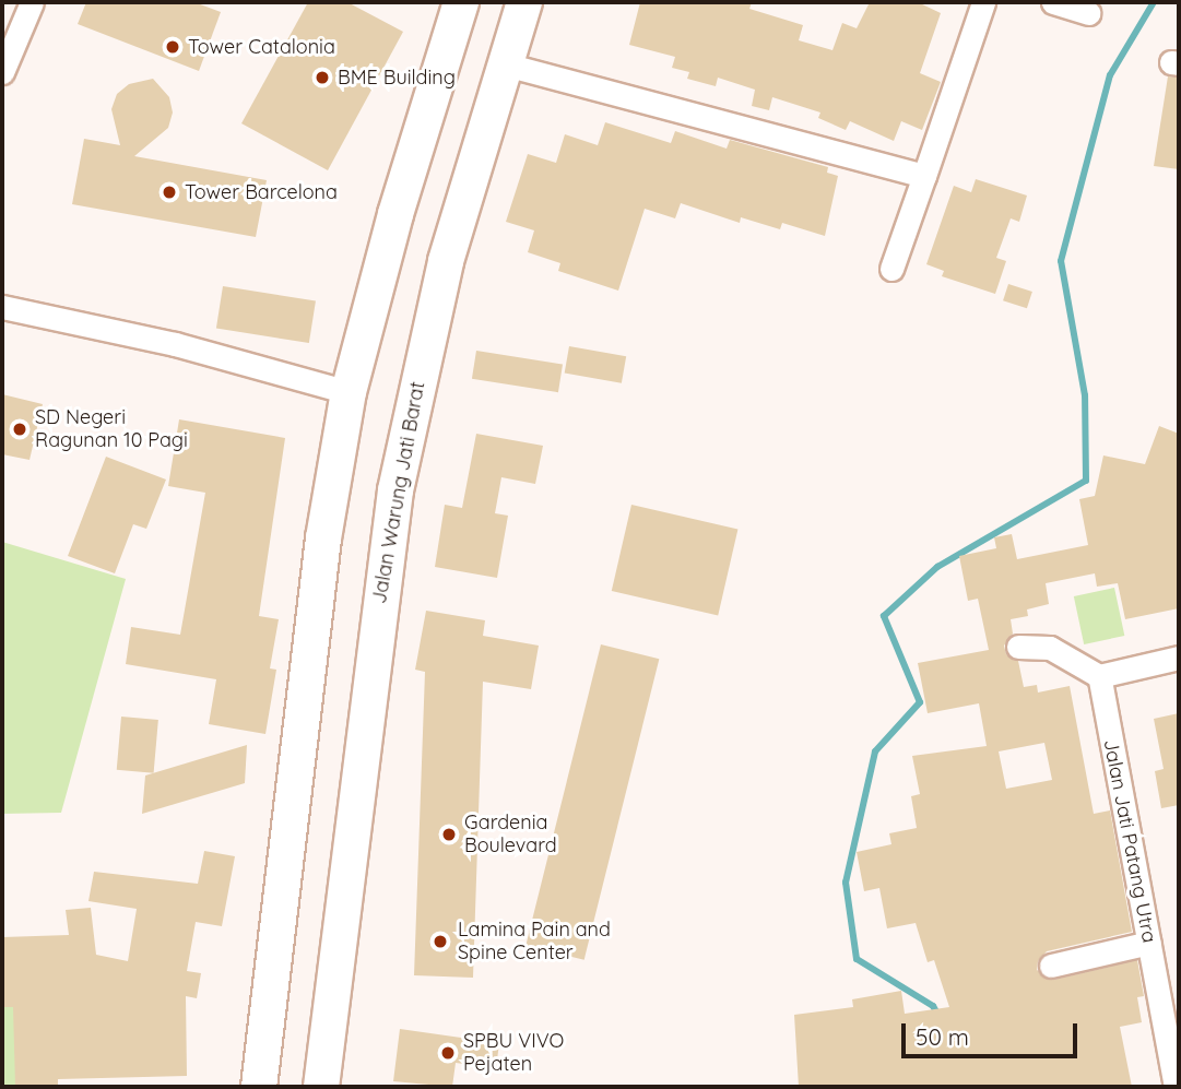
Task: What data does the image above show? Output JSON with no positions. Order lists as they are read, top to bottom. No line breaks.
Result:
{"streets":{"main road":["Jalan Warung Jati Barat"],"street":["Jalan Jati Patang Utra"]},"places":["Tower Catalonia","BME Building","Tower Barcelona","SD Negeri Ragunan 10 Pagi","Gardenia Boulevard","Lamina Pain and Spine Center","SPBU VIVO Pejaten"],"scale_bar":"50 m"}
